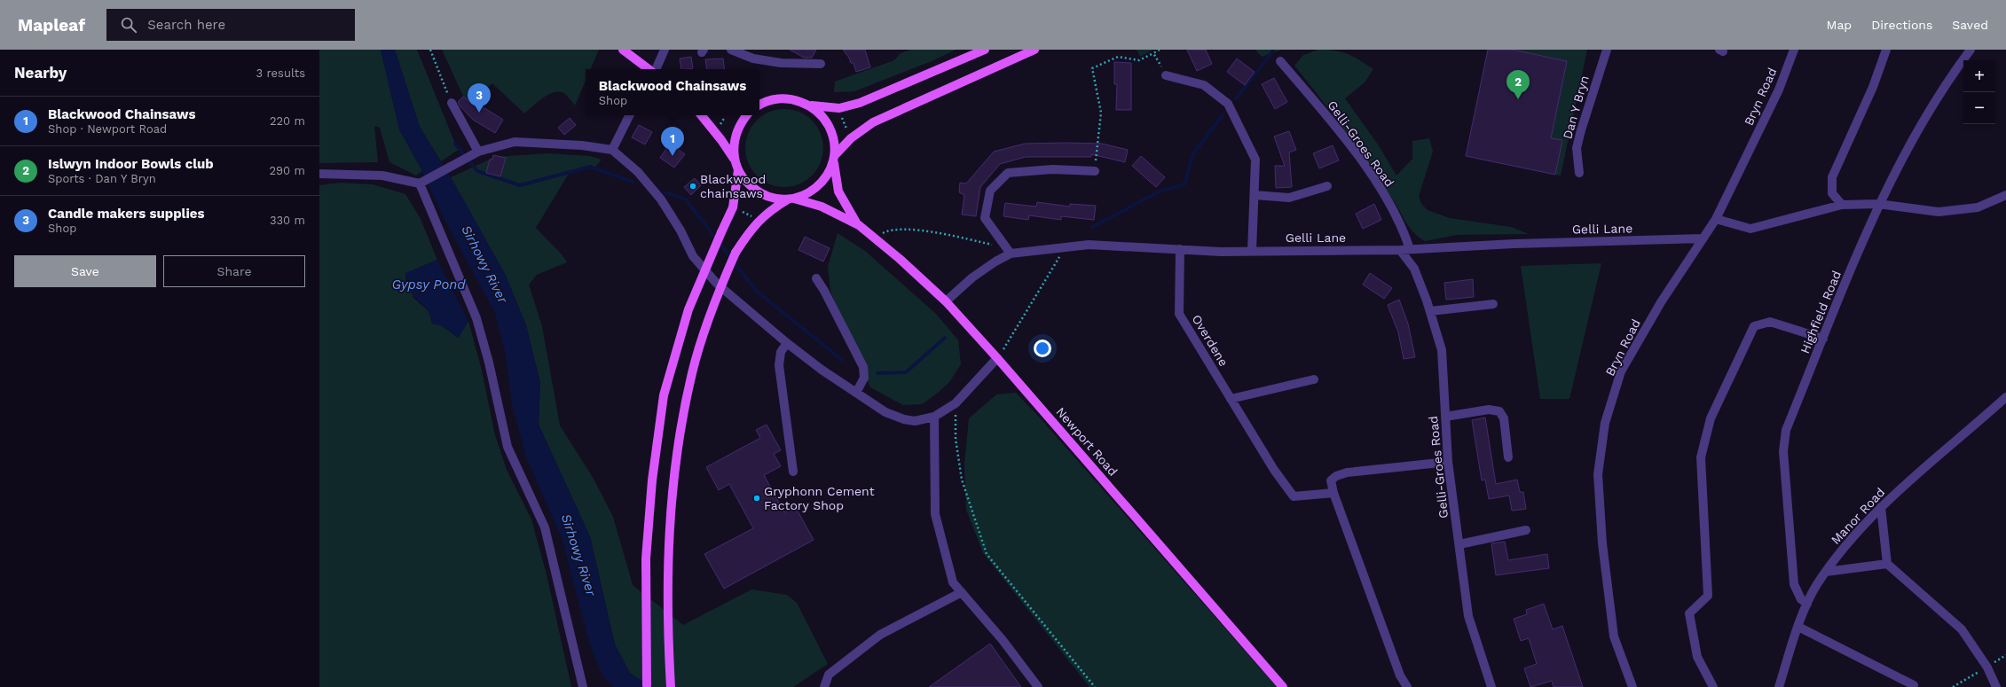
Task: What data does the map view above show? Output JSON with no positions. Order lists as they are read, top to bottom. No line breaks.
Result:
{"streets":{"main road":["Newport Road"],"street":["Bryn Road","Dan Y Bryn","Gelli-Groes Road","Gelli Lane","Highfield Road","Overdene","Manor Road"]},"crossings":[["Bryn Road","Gelli Lane"],["Gelli-Groes Road","Gelli Lane"],["Gelli Lane","Overdene"],["Gelli Lane","Newport Road"],["Highfield Road","Manor Road"]],"water":["Sirhowy River","Gypsy Pond"],"places":["Blackwood chainsaws","Gryphonn Cement Factory Shop"],"page":{"header":"Mapleaf","search":"Search here","nav":["Map","Directions","Saved"],"heading":["Nearby","3 results"],"map_buttons":["+","−"],"popup":["Blackwood Chainsaws","Shop"],"pins":["2","3","1"],"list":[{"mark":"1","name":"Blackwood Chainsaws","note":"Shop · Newport Road","value":"220 m"},{"mark":"2","name":"Islwyn Indoor Bowls club","note":"Sports · Dan Y Bryn","value":"290 m"},{"mark":"3","name":"Candle makers supplies","note":"Shop","value":"330 m"}],"buttons":["Save","Share"]}}
